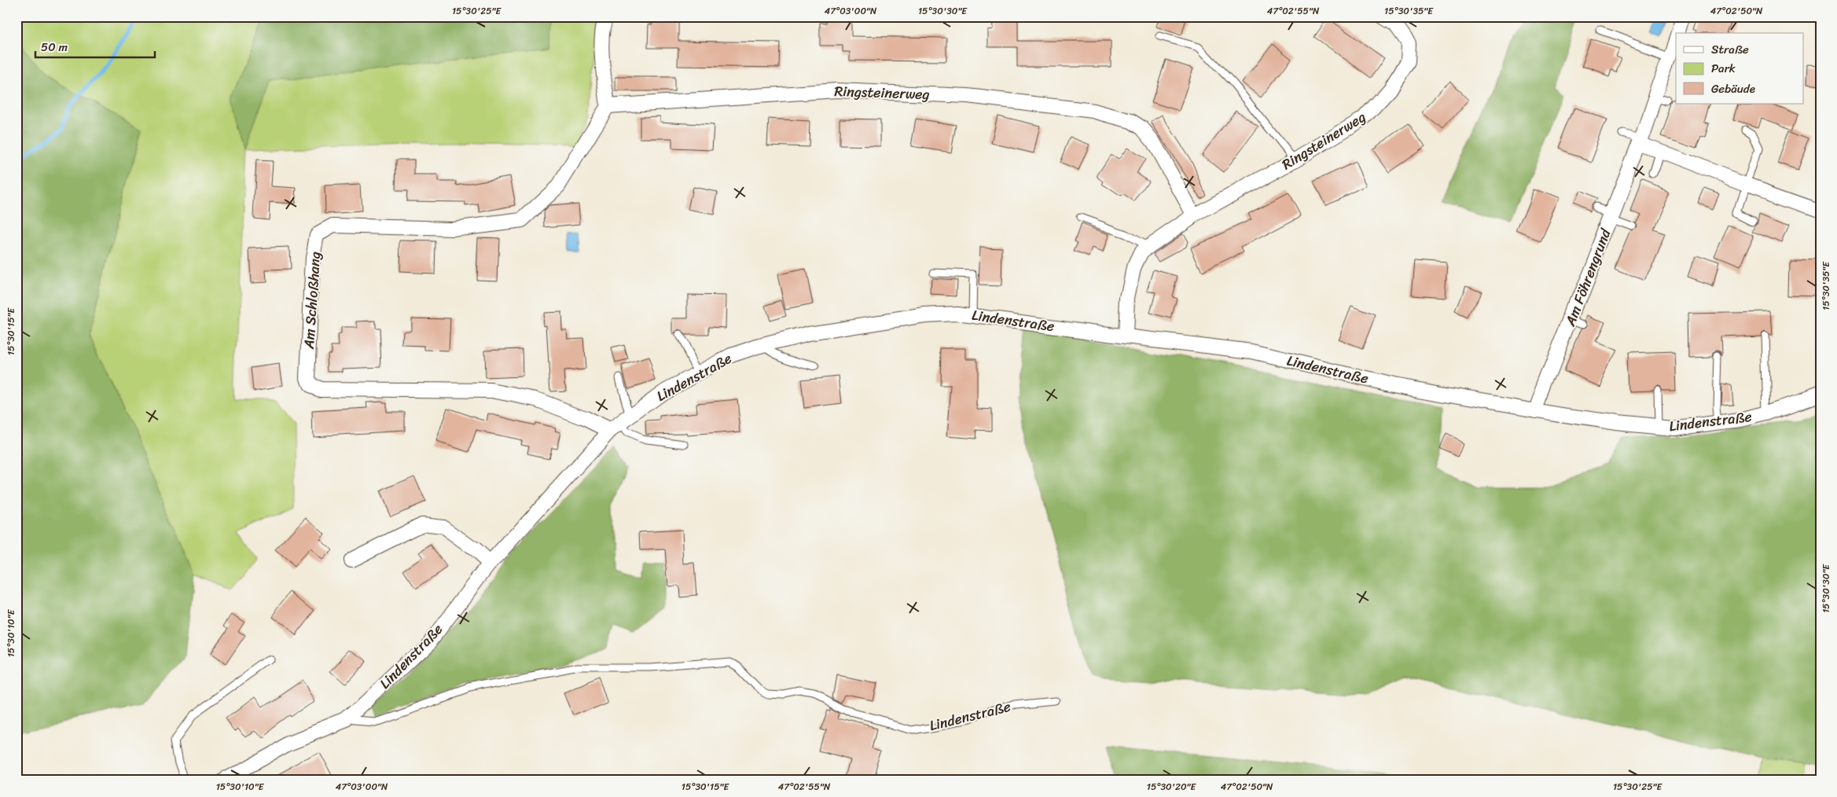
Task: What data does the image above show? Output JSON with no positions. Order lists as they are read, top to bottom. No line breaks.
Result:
{"streets":{"street":["Ringsteinerweg","Am Föhrengrund","Am Schloßhang","Lindenstraße"]},"crossings":[["Ringsteinerweg","Am Schloßhang"],["Ringsteinerweg","Lindenstraße"],["Am Föhrengrund","Lindenstraße"],["Am Schloßhang","Lindenstraße"]],"legend":["Straße","Park","Gebäude"],"scale_bar":"50 m","coordinates":["15°30'25\"E","47°03'00\"N","15°30'30\"E","47°02'55\"N","15°30'35\"E","47°02'50\"N","15°30'15\"E","15°30'10\"E","15°30'20\"E"]}
